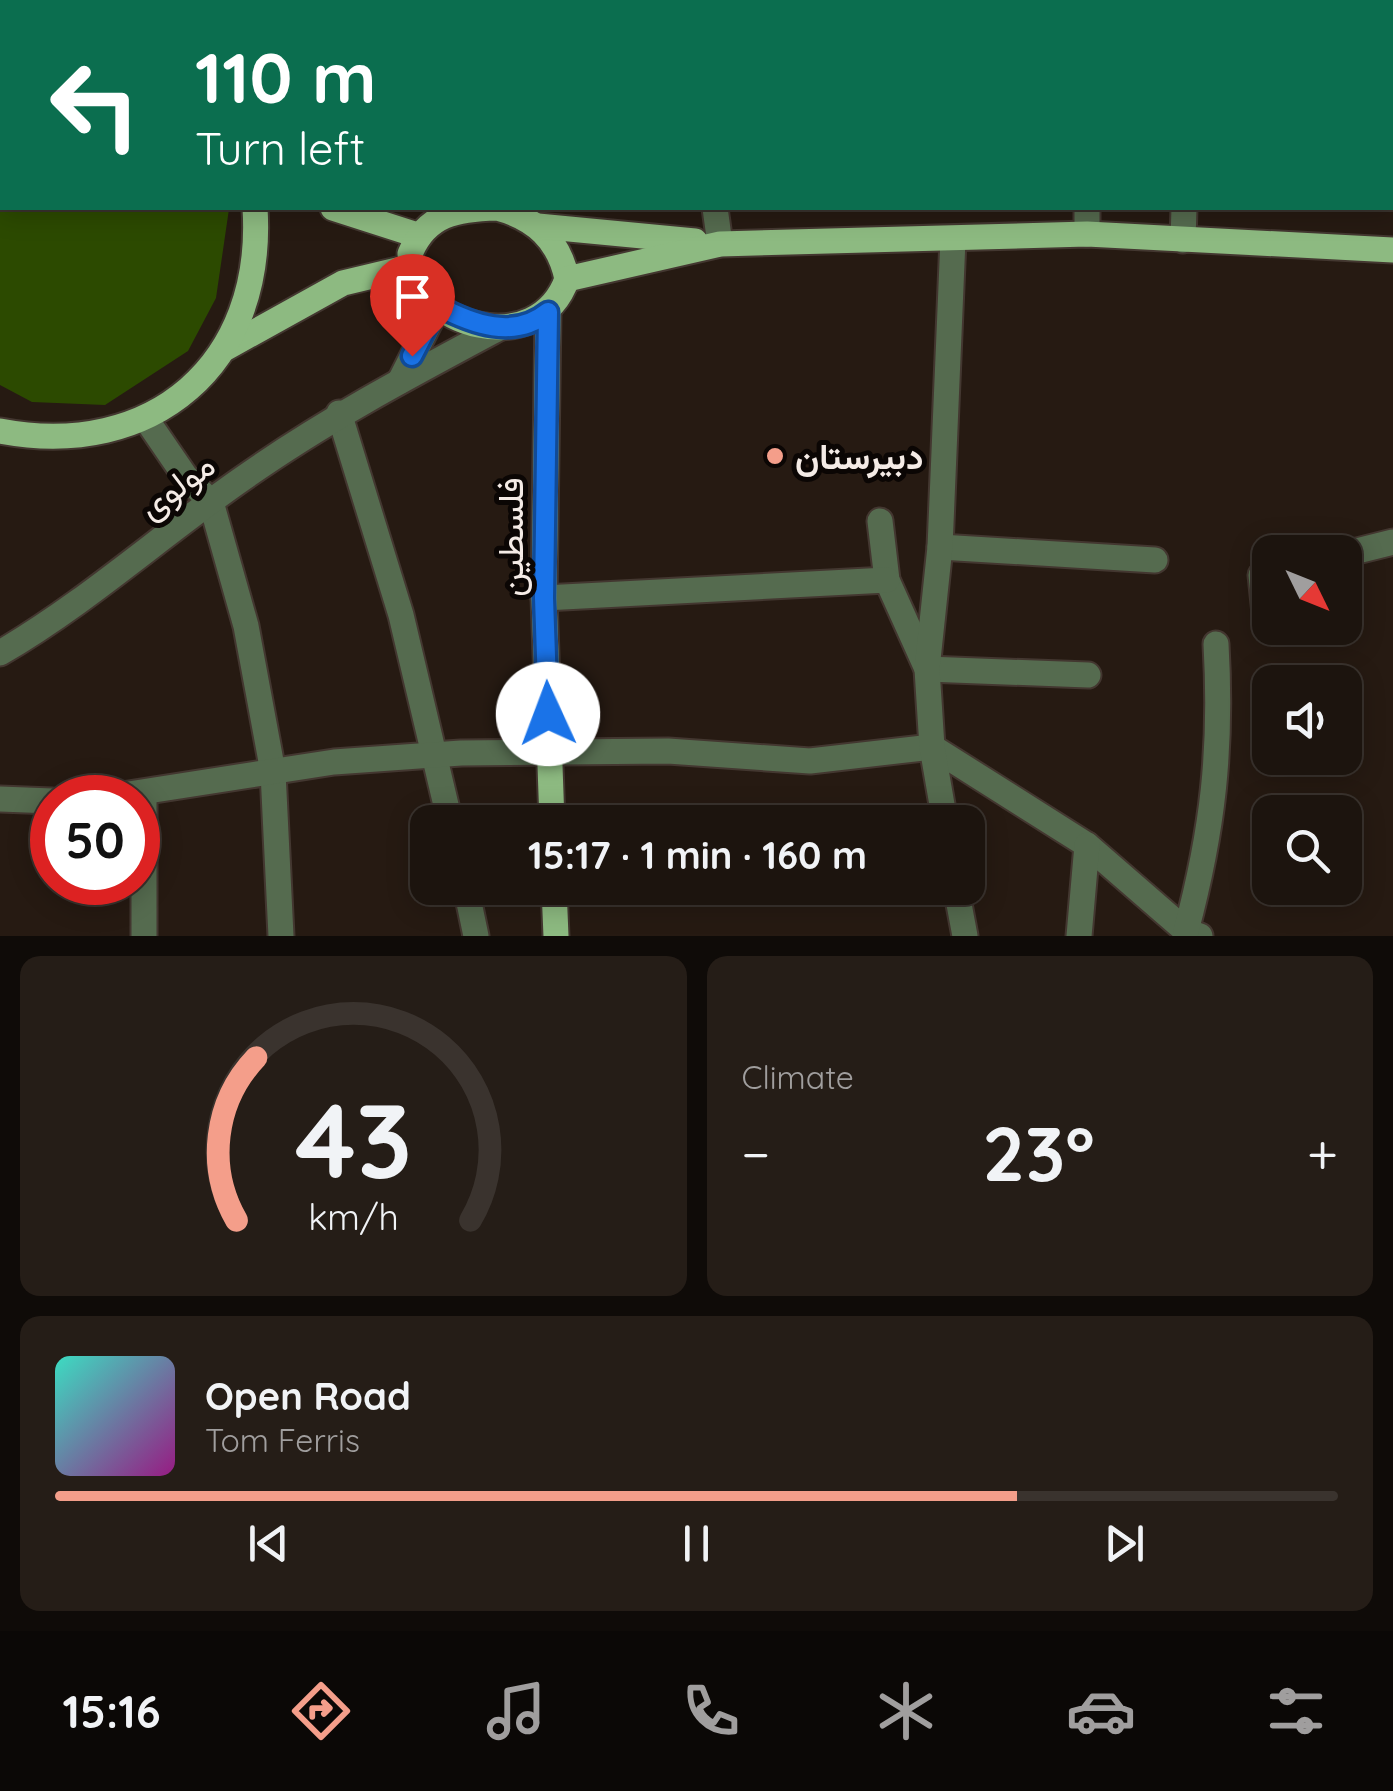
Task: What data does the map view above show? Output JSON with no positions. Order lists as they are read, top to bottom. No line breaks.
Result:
{"streets":{"main road":["فلسطین"],"street":["مولوی"]},"places":["دبیرستان"],"north":"bottom right","page":{"turn":["110 m","Turn left"],"limit":"50","trip":"15:17 · 1 min · 160 m","tile":"Climate","heat":["−","23°","+"],"song":["Open Road","Tom Ferris"],"tabs":"15:16","gauge":["43","km/h"]}}
